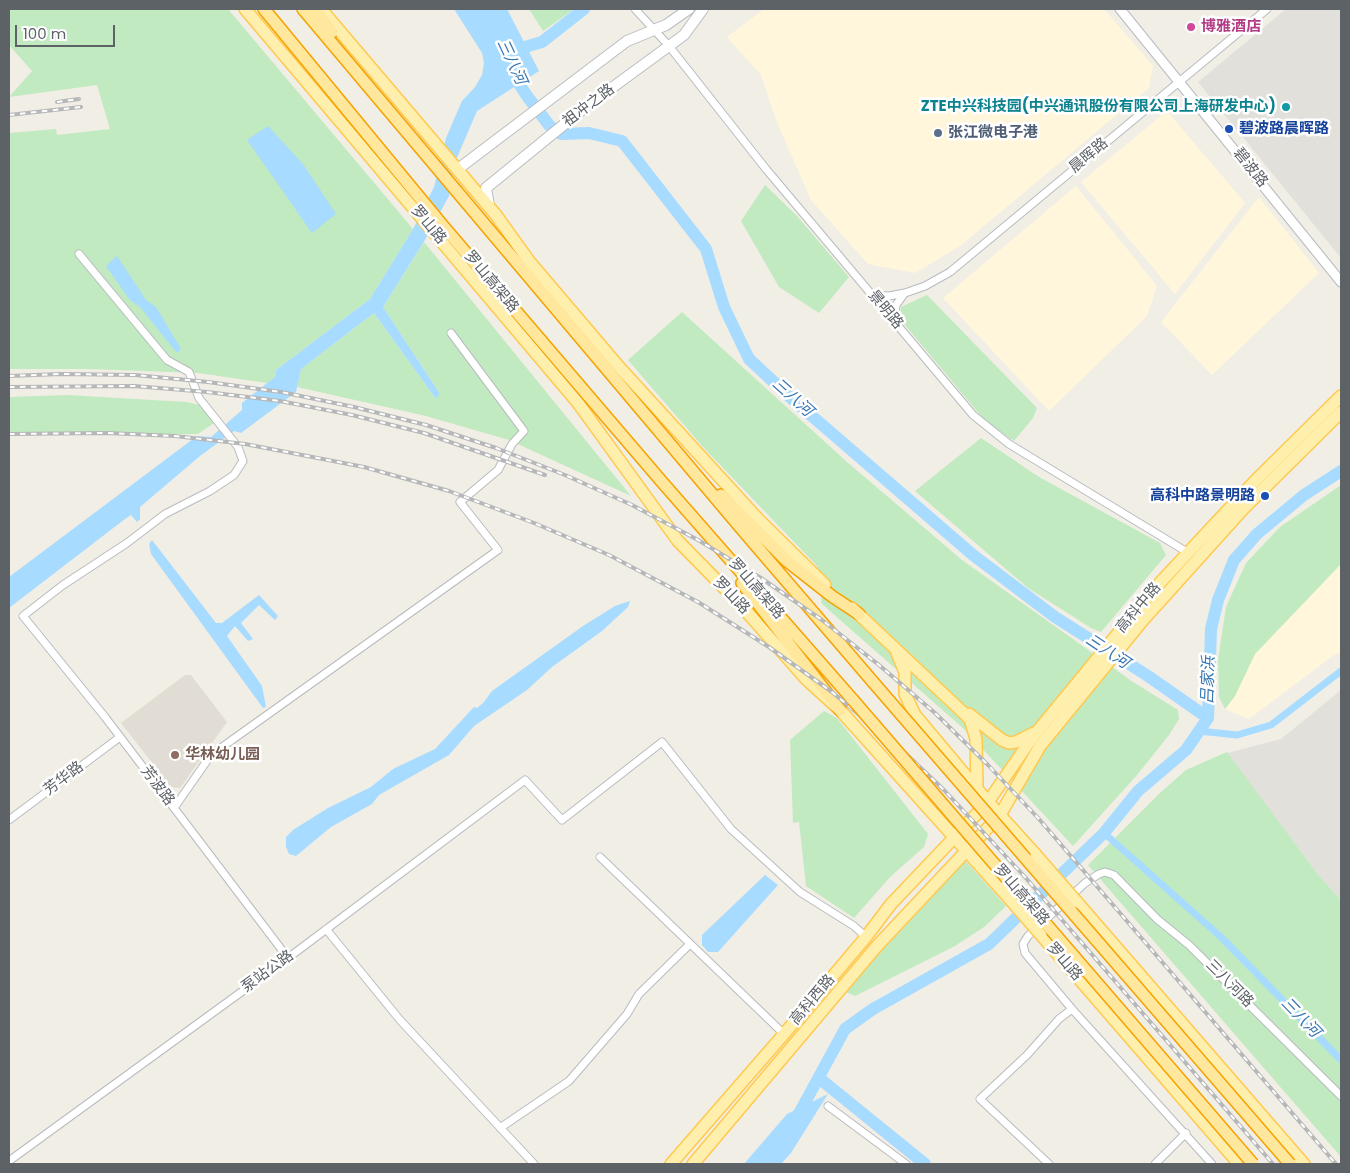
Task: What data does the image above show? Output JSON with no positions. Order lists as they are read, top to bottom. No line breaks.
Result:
{"streets":{"highway":["罗山高架路"],"main road":["祖冲之路","罗山路","高科中路","高科西路"],"street":["晨晖路","碧波路","景明路","芳华路","芳波路","泵站公路","三八河路"]},"crossings":[["祖冲之路","景明路"],["晨晖路","碧波路"],["晨晖路","景明路"],["罗山路","高科中路"],["罗山路","高科西路"],["景明路","高科中路"],["高科中路","高科西路"],["芳华路","芳波路"],["芳波路","泵站公路"],["泵站公路","高科西路"]],"water":["三八河","吕家浜"],"places":["博雅酒店","ZTE中兴科技园(中兴通讯股份有限公司上海研发中心)","碧波路晨晖路","张江微电子港","高科中路景明路","华林幼儿园"],"scale_bar":"100 m"}
